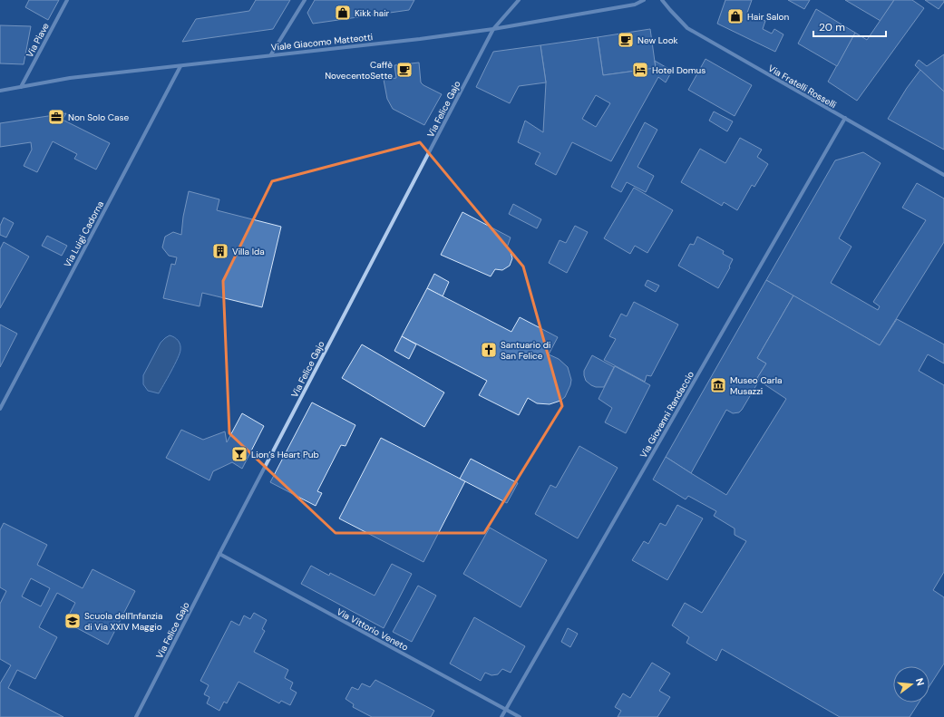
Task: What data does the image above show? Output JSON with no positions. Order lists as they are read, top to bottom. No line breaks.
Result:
{"streets":{"street":["Via Piave","Viale Giacomo Matteotti","Via Fratelli Rosselli","Via Felice Gajo","Via Luigi Cadorna","Via Giovanni Randaccio","Via Vittorio Veneto"]},"crossings":[["Via Piave","Viale Giacomo Matteotti"],["Viale Giacomo Matteotti","Via Felice Gajo"],["Viale Giacomo Matteotti","Via Luigi Cadorna"],["Via Fratelli Rosselli","Via Giovanni Randaccio"],["Via Felice Gajo","Via Vittorio Veneto"],["Via Giovanni Randaccio","Via Vittorio Veneto"]],"places":{"shop":["Kikk hair","Hair Salon"],"cafe":["New Look","Caffè NovecentoSette"],"hotel":["Hotel Domus"],"office":["Non Solo Case"],"building":["Villa Ida"],"church":["Santuario di San Felice"],"museum":["Museo Carla Musazzi"],"bar":["Lion’s Heart Pub"],"school or university":["Scuola dell'Infanzia di Via XXIV Maggio"]},"scale_bar":"20 m","north":"right"}
